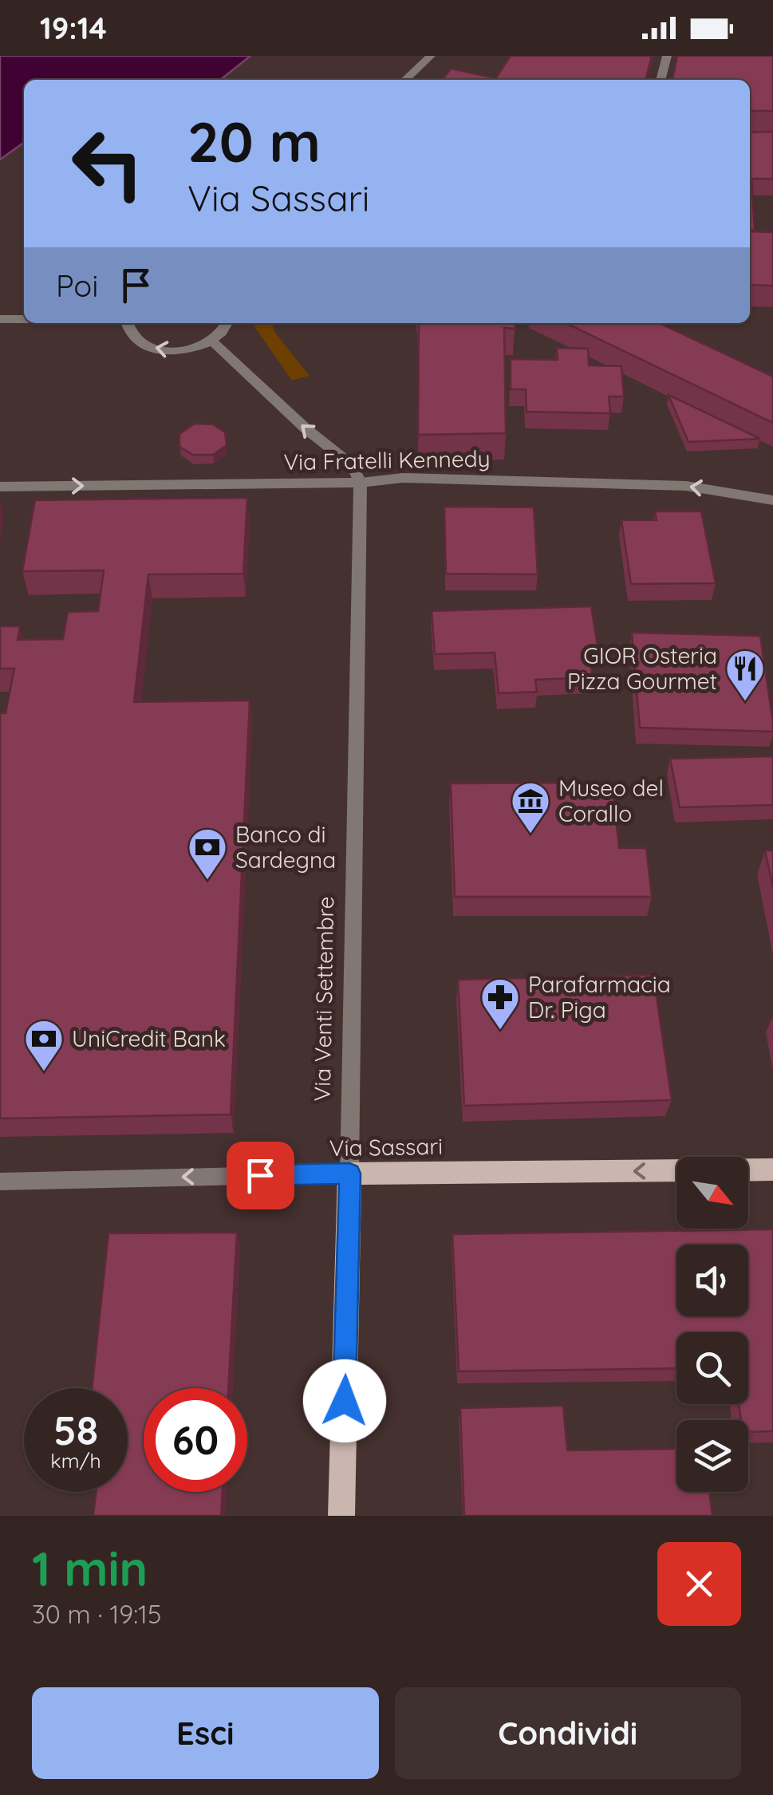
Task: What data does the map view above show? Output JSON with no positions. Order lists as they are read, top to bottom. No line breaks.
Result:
{"streets":{"main road":["Via Venti Settembre","Via Sassari"],"street":["Via Fratelli Kennedy"]},"crossings":[["Via Fratelli Kennedy","Via Venti Settembre"],["Via Venti Settembre","Via Sassari"]],"one_way":["Via Sassari"],"places":{"restaurant":["GIOR Osteria Pizza Gourmet"],"museum":["Museo del Corallo"],"bank":["Banco di Sardegna","UniCredit Bank"],"pharmacy":["Parafarmacia Dr. Piga"]},"north":"bottom right","page":{"status":"19:14","turn":["20 m","Via Sassari"],"then":"Poi","speed":"58 km/h","limit":"60","heading":["1 min","30 m · 19:15"],"buttons":["Esci","Condividi"]}}
